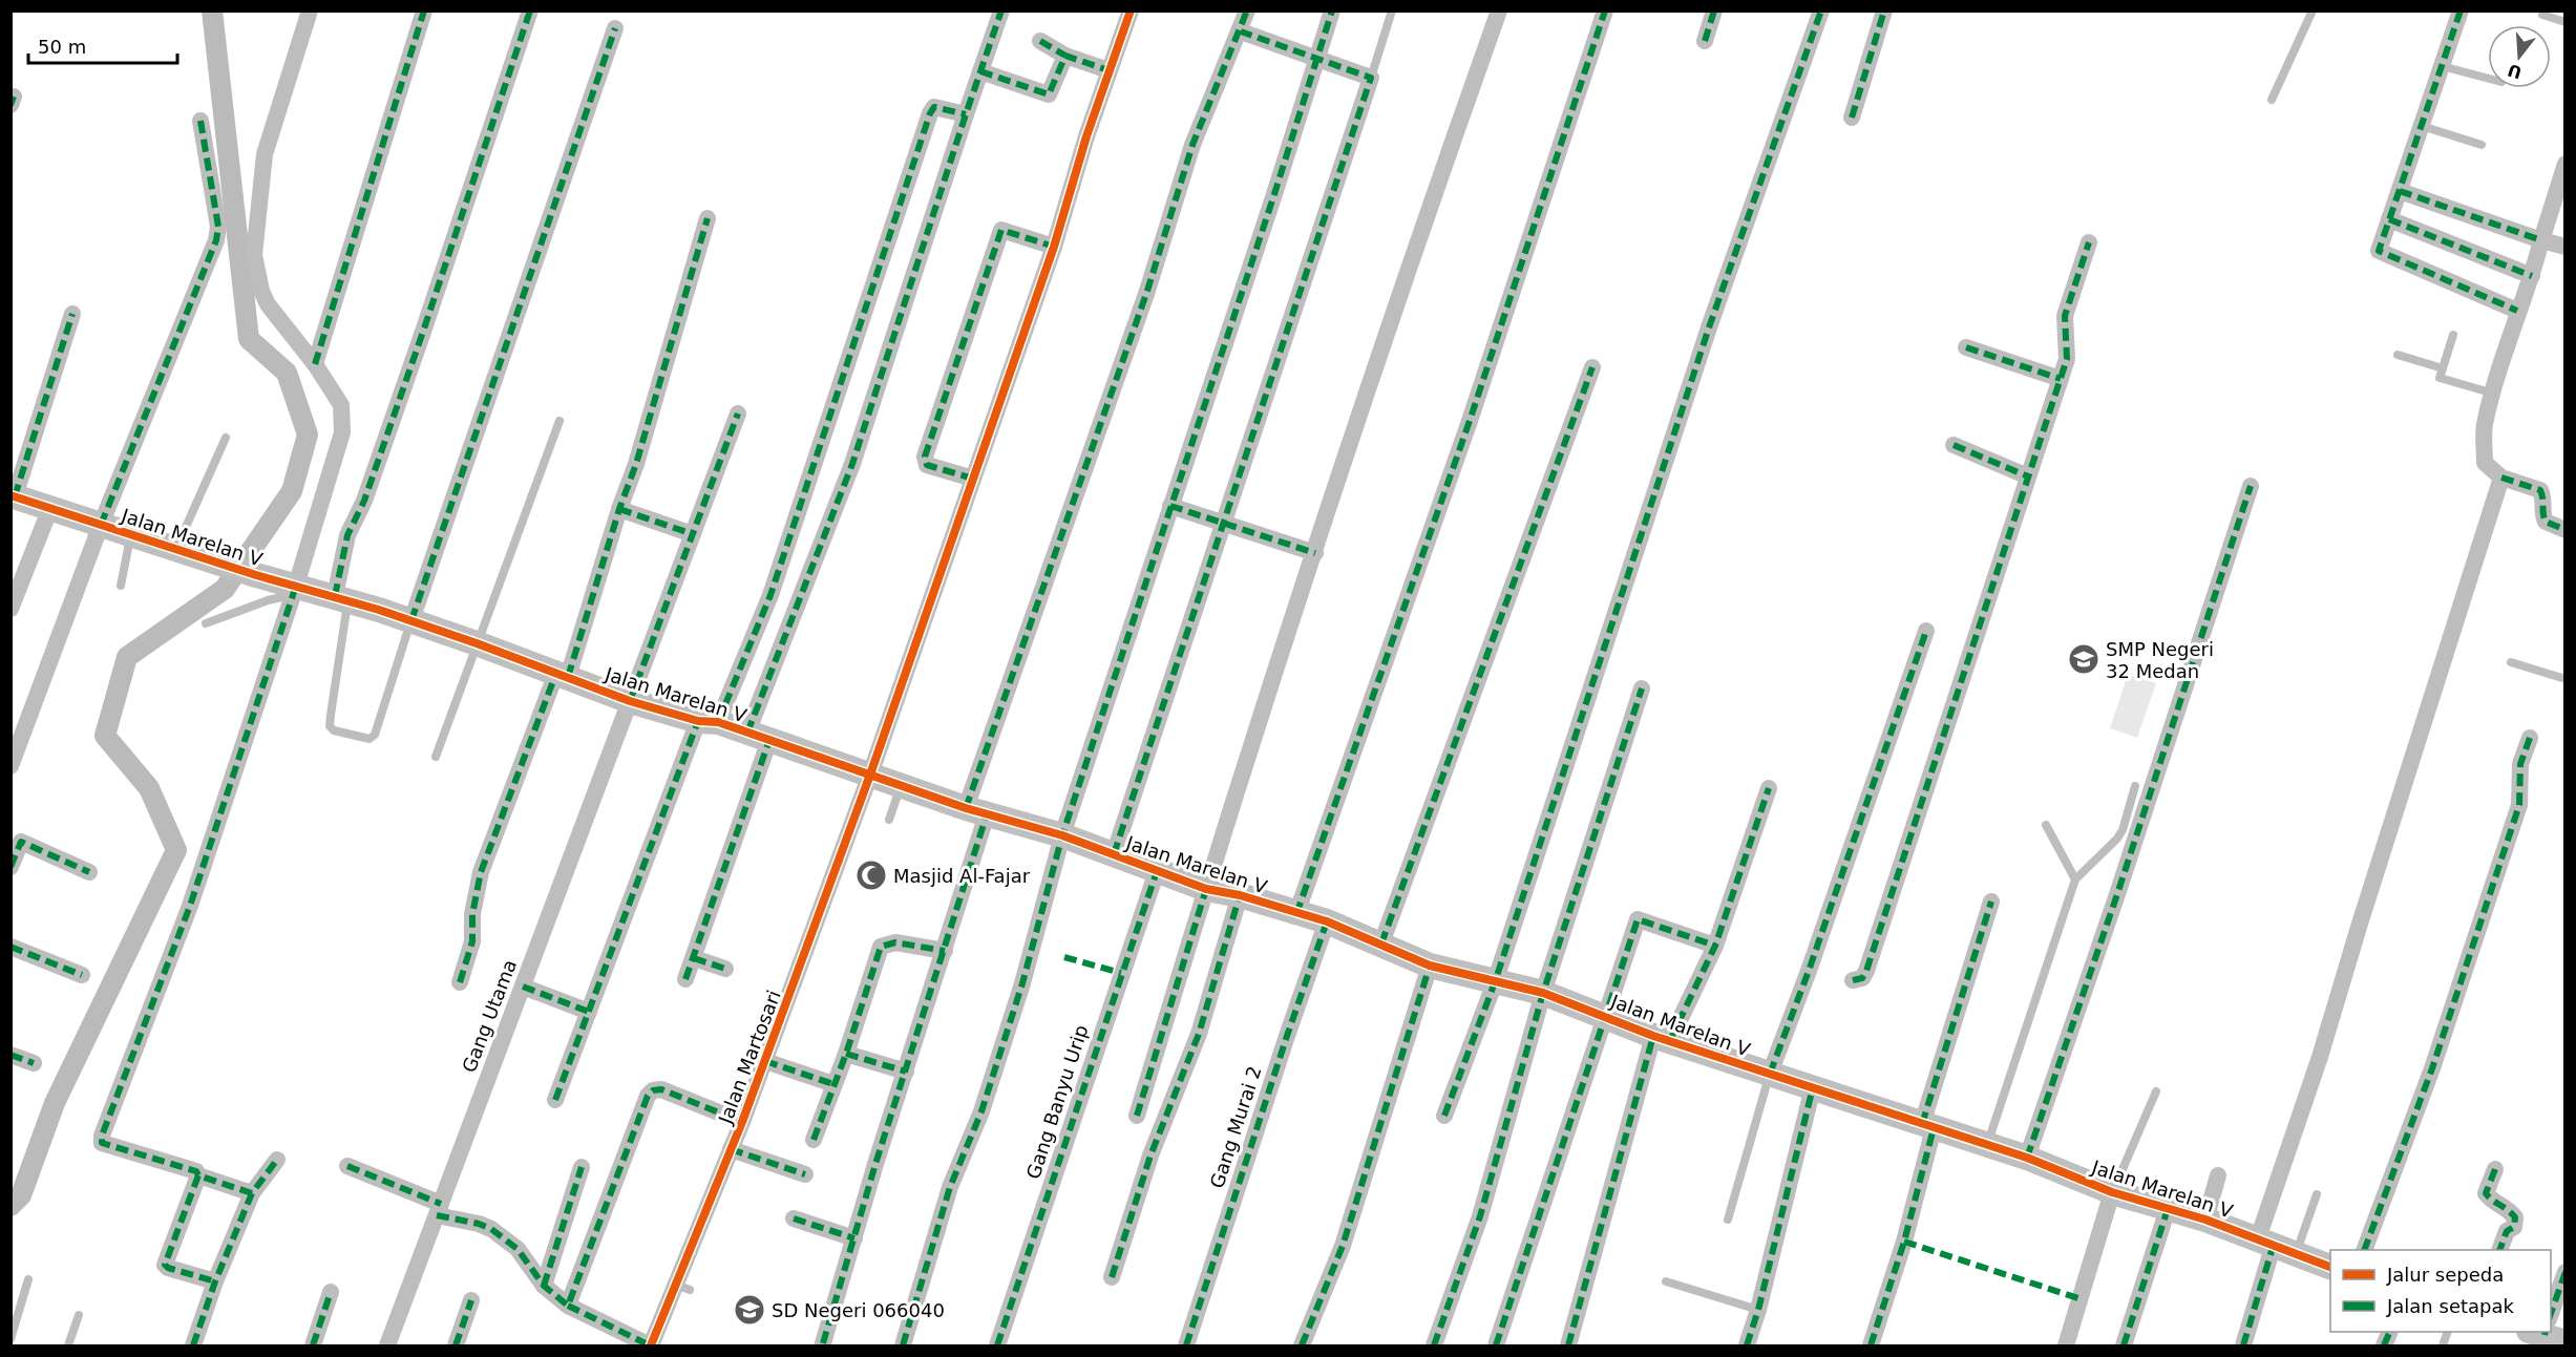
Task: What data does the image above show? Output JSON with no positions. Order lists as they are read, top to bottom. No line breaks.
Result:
{"streets":{"street":["Jalan Marelan V","Gang Utama","Jalan Martosari","Gang Banyu Urip","Gang Murai 2"]},"crossings":[["Jalan Marelan V","Gang Utama"],["Jalan Marelan V","Jalan Martosari"],["Jalan Marelan V","Gang Banyu Urip"],["Jalan Marelan V","Gang Murai 2"]],"places":{"school or university":["SMP Negeri 32 Medan","SD Negeri 066040"],"mosque":["Masjid Al-Fajar"]},"legend":["Jalur sepeda","Jalan setapak"],"scale_bar":"50 m","north":"bottom"}
